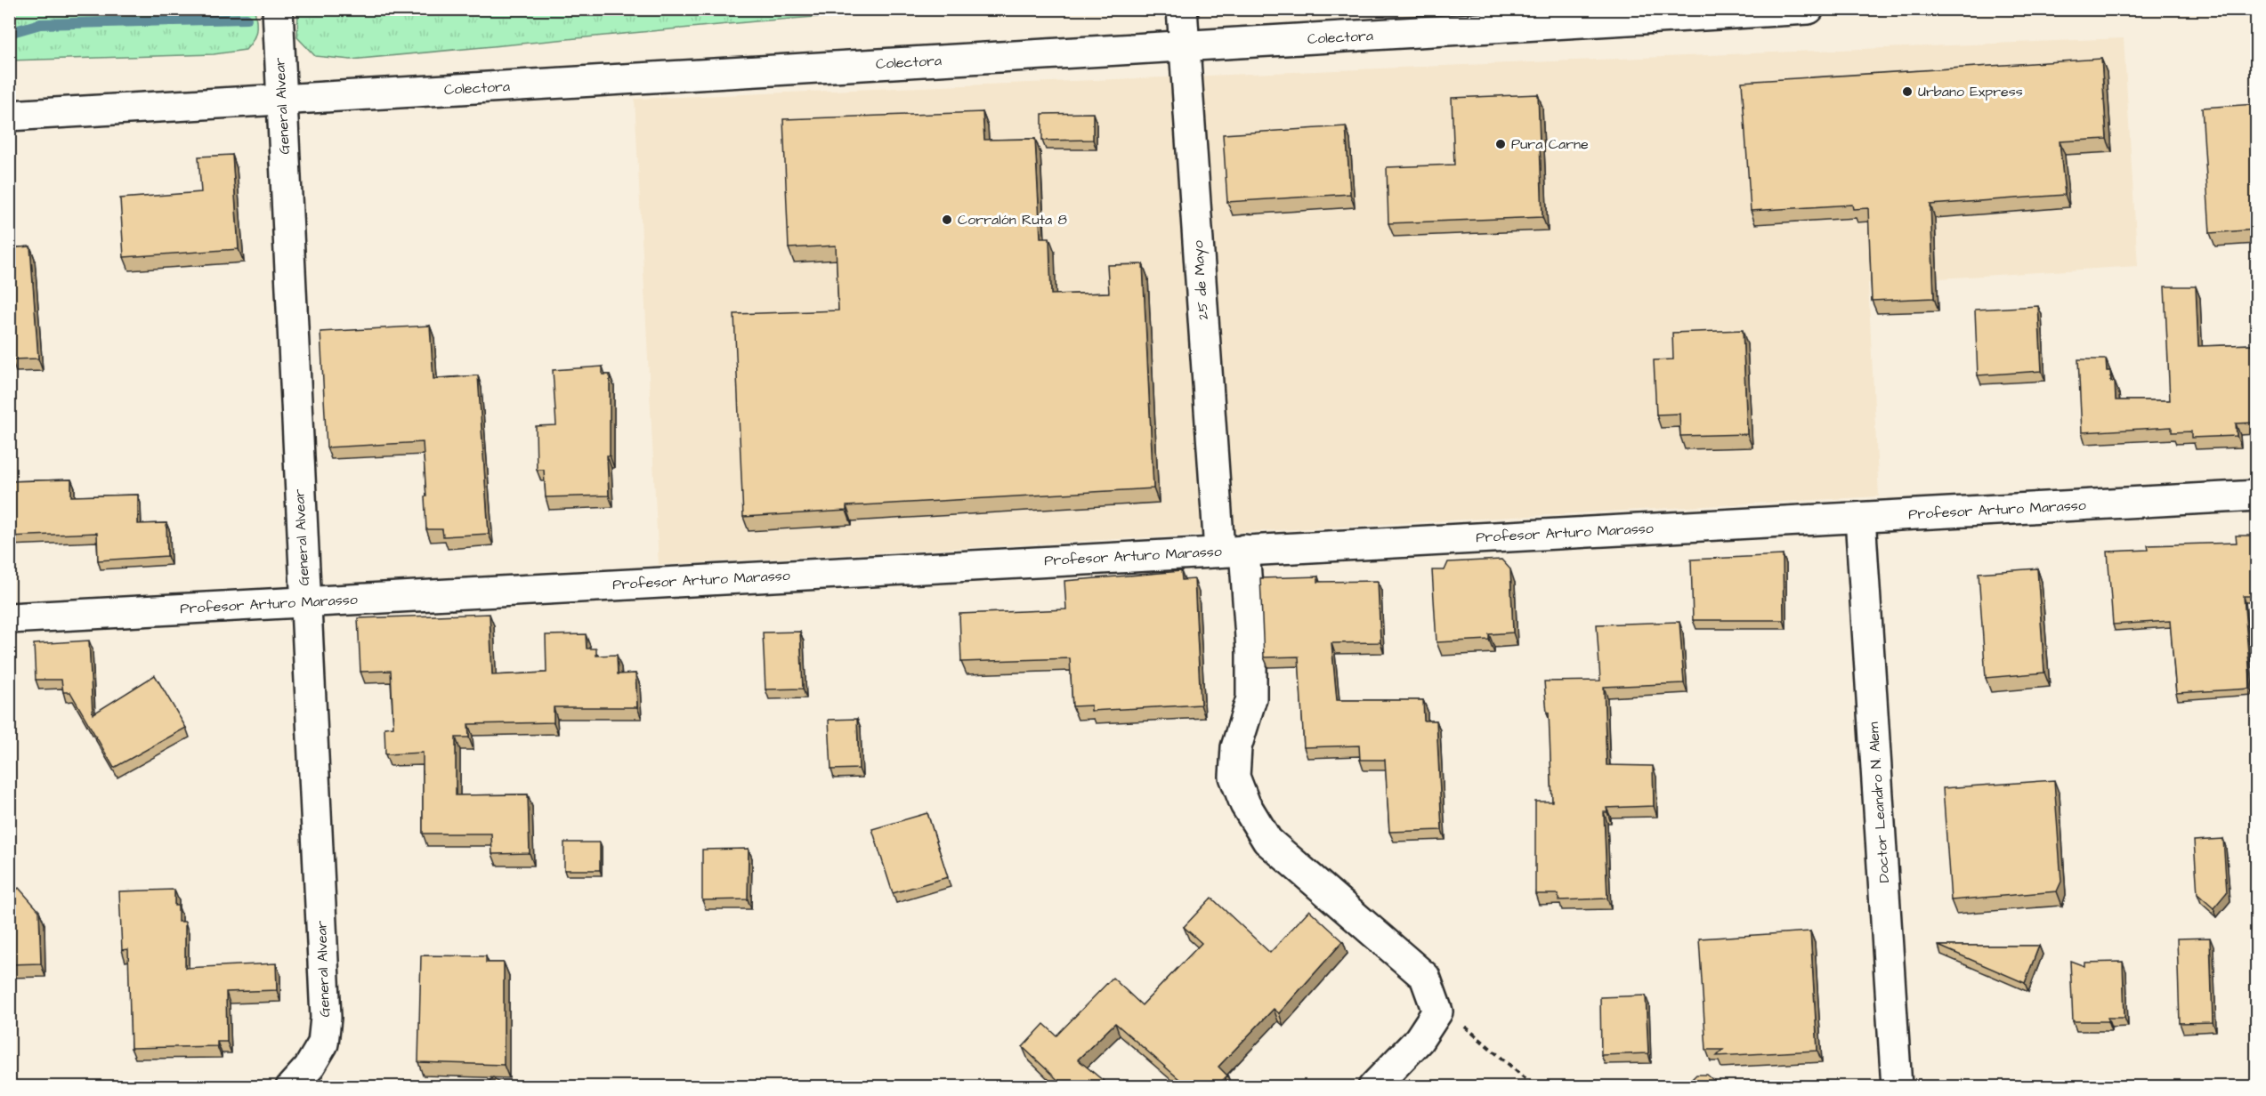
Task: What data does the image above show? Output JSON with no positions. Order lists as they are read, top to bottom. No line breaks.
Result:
{"streets":{"street":["Colectora","General Alvear","25 de Mayo","Profesor Arturo Marasso","Doctor Leandro N. Alem"]},"crossings":[["Colectora","General Alvear"],["Colectora","25 de Mayo"],["General Alvear","Profesor Arturo Marasso"],["25 de Mayo","Profesor Arturo Marasso"],["Profesor Arturo Marasso","Doctor Leandro N. Alem"]],"places":["Urbano Express","Pura Carne","Corralón Ruta 8"]}
